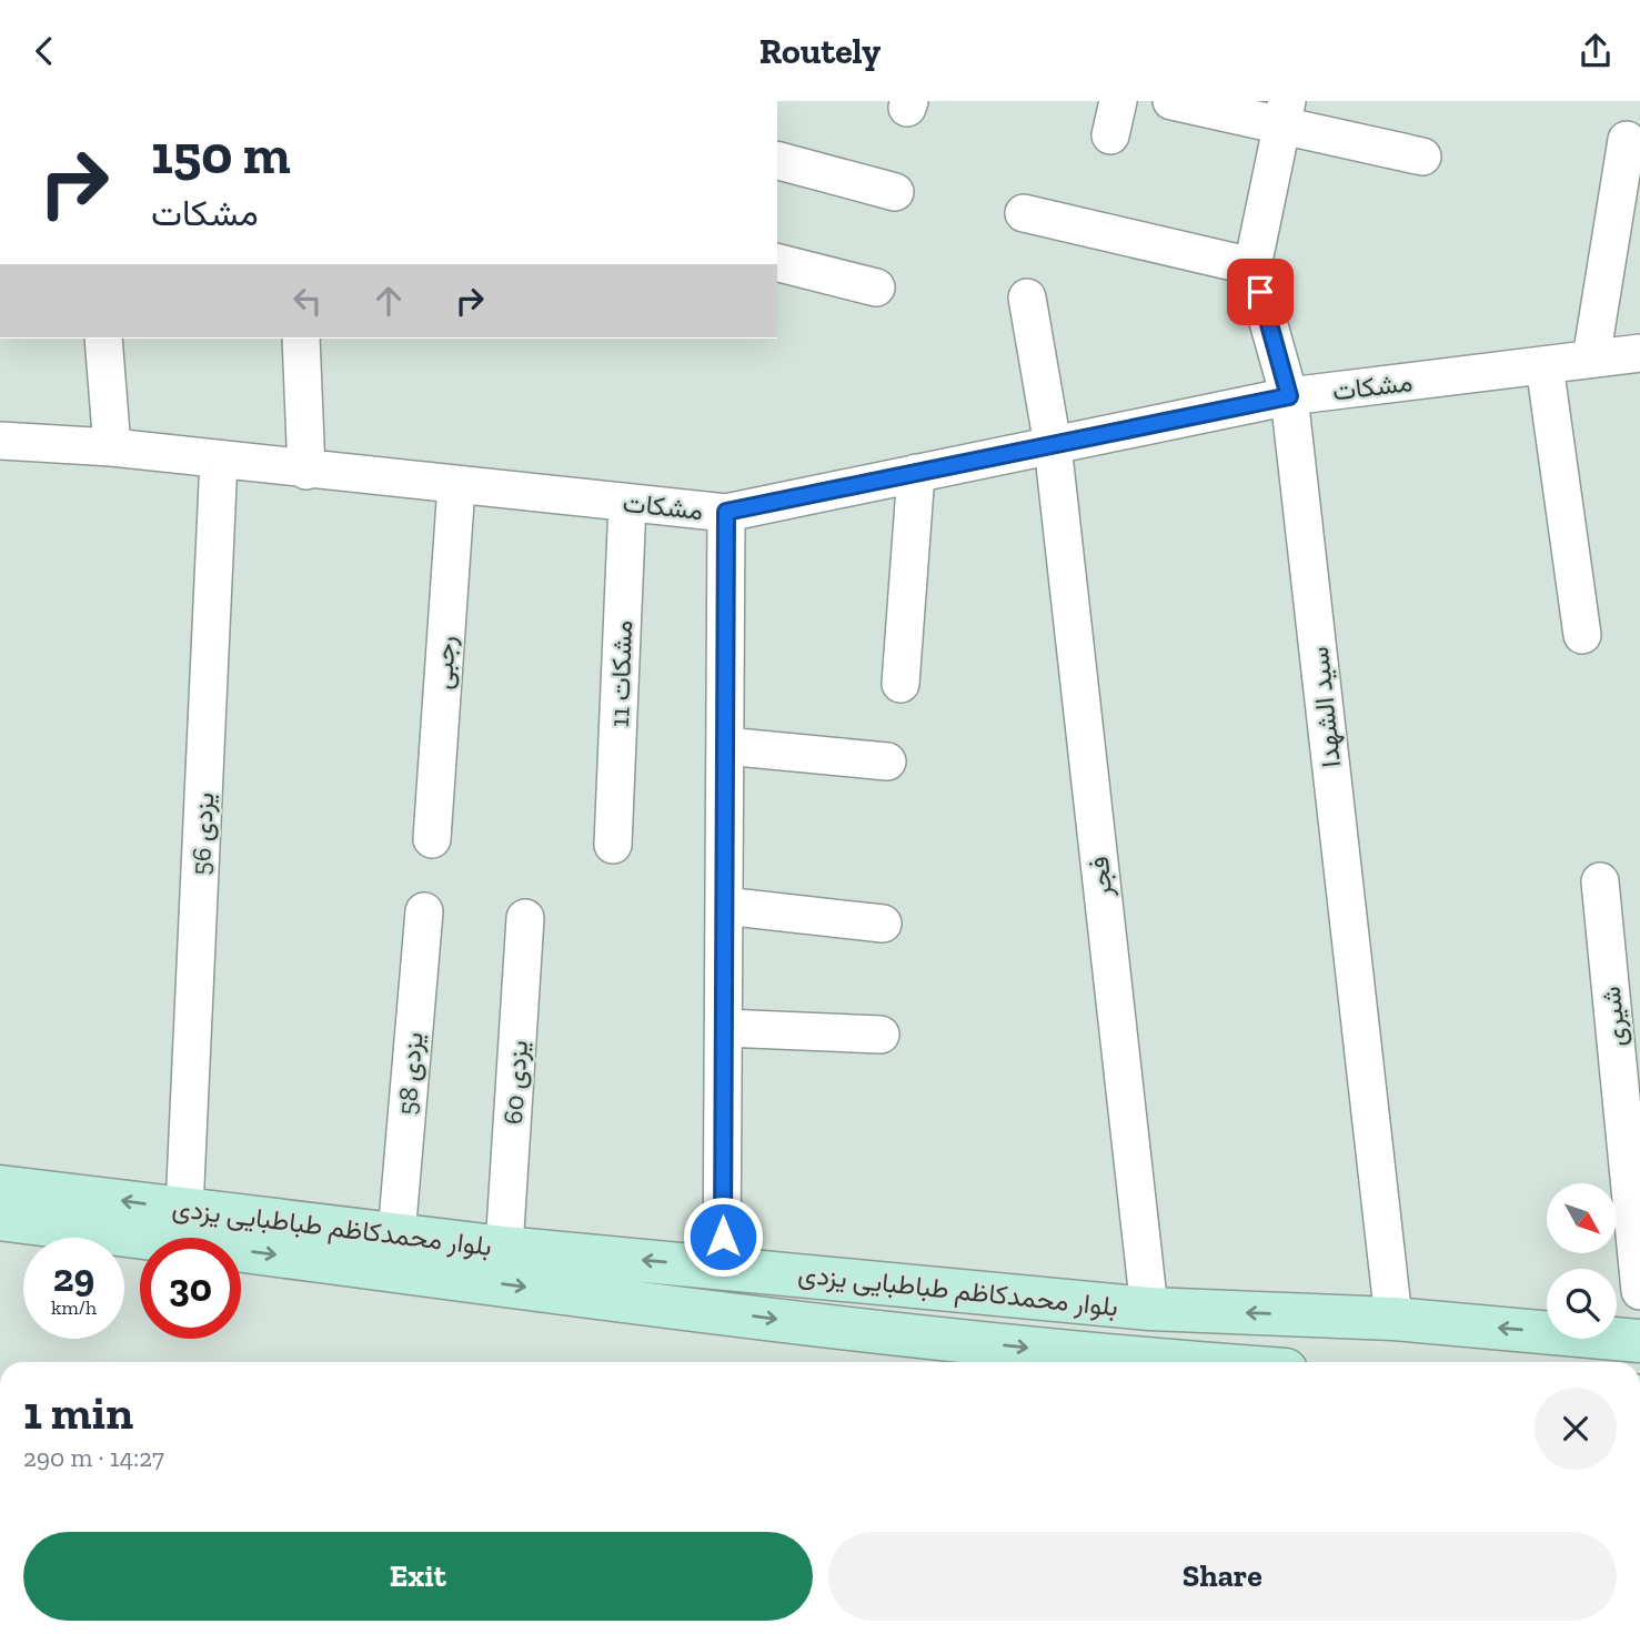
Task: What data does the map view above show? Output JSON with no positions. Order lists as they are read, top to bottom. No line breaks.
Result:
{"streets":{"main road":["بلوار محمدکاظم طباطبایی یزدی"],"street":["مشکات","رجبی","11 مشکات","سید الشهدا","یزدی 56","فجر","شیری","یزدی 58","یزدی 60"]},"crossings":[["مشکات","رجبی"],["مشکات","11 مشکات"],["مشکات","سید الشهدا"],["مشکات","یزدی 56"],["مشکات","فجر"],["سید الشهدا","بلوار محمدکاظم طباطبایی یزدی"],["یزدی 56","بلوار محمدکاظم طباطبایی یزدی"],["فجر","بلوار محمدکاظم طباطبایی یزدی"],["یزدی 58","بلوار محمدکاظم طباطبایی یزدی"],["یزدی 60","بلوار محمدکاظم طباطبایی یزدی"]],"north":"bottom right","page":{"header":"Routely","turn":["150 m","مشکات"],"speed":"29 km/h","limit":"30","heading":["1 min","290 m · 14:27"],"buttons":["Exit","Share"]}}
